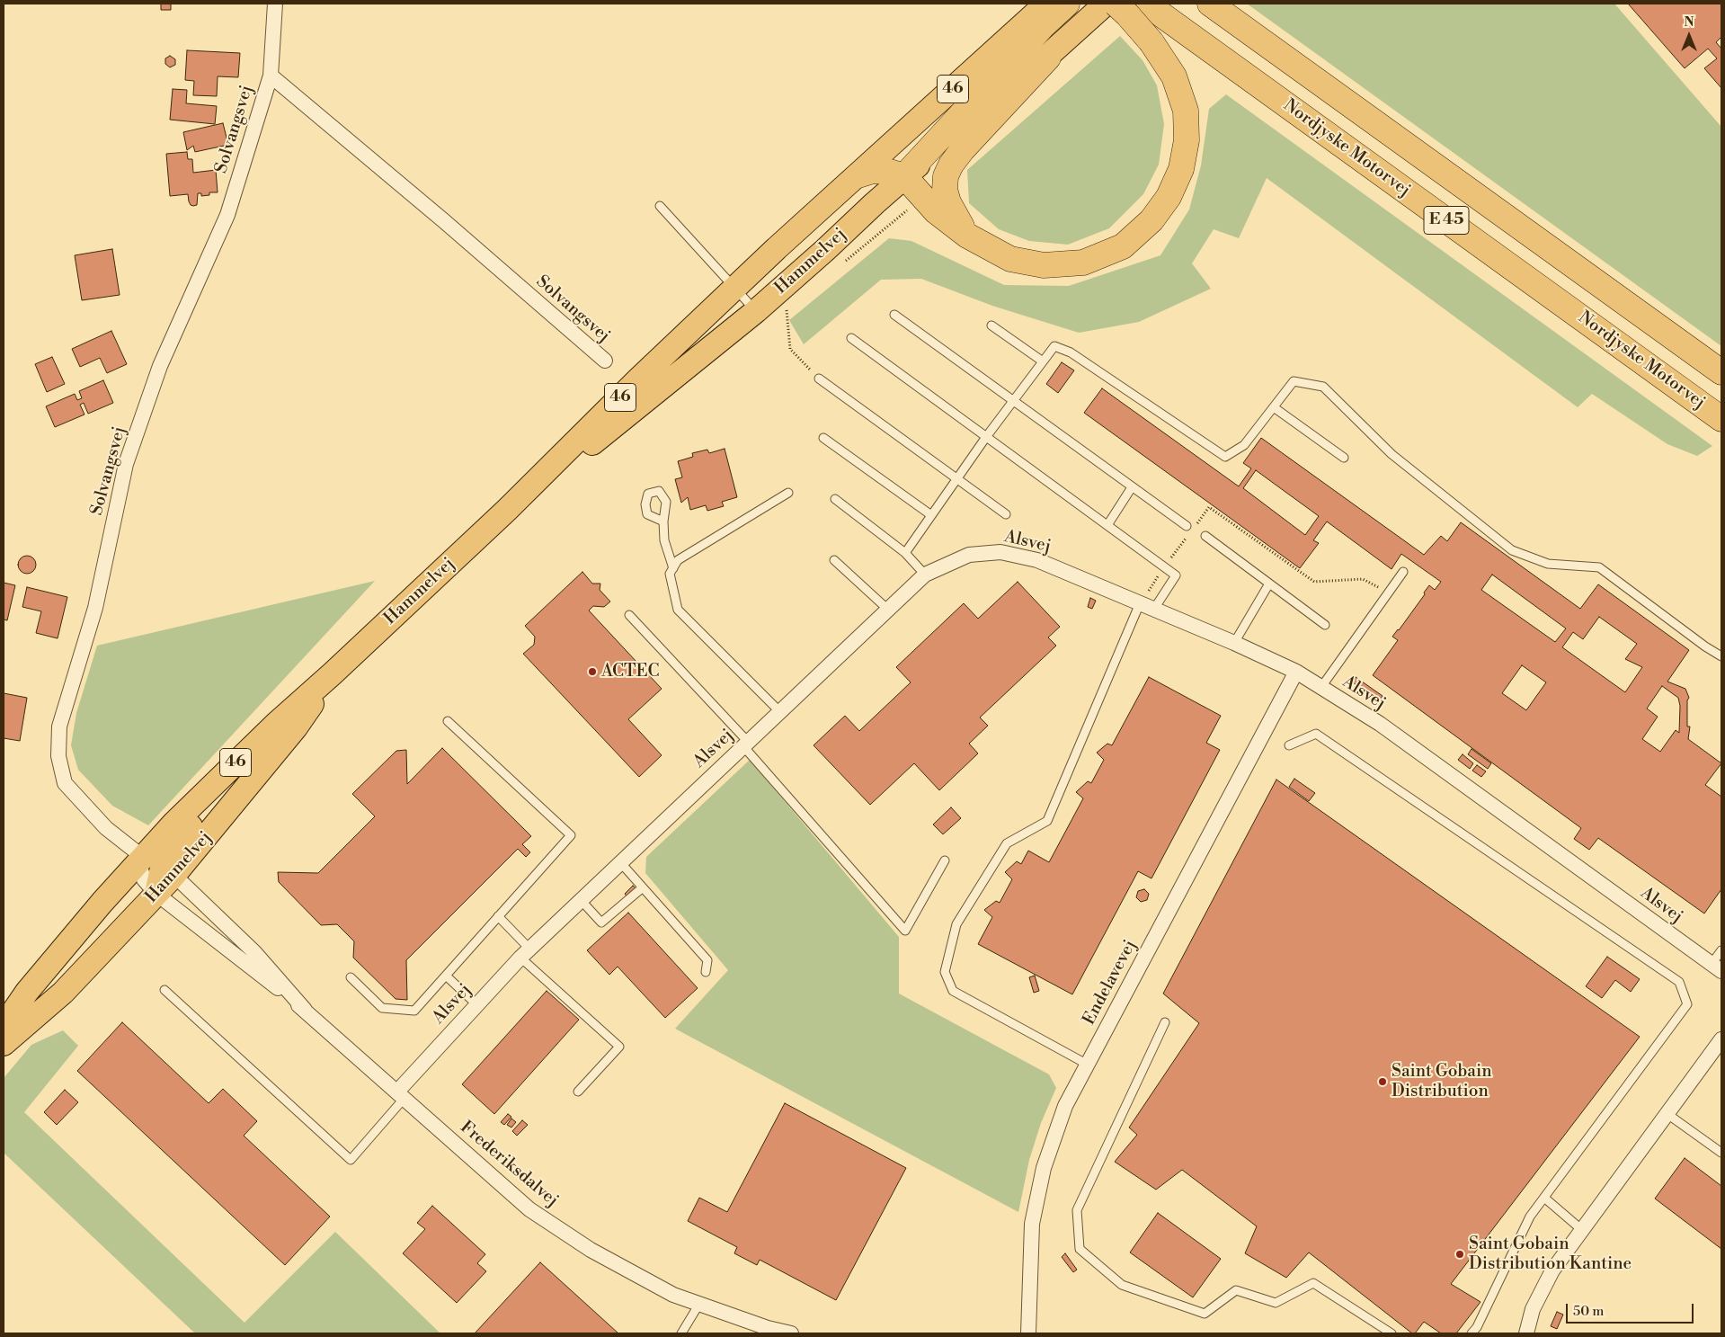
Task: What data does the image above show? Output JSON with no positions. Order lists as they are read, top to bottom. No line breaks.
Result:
{"streets":{"highway":["Nordjyske Motorvej","E 45"],"main road":["46","Hammelvej"],"street":["Solvangsvej","Alsvej","Endelavevej","Frederiksdalvej"]},"crossings":[["Solvangsvej","Hammelvej"],["Solvangsvej","Frederiksdalvej"],["Hammelvej","Frederiksdalvej"],["Alsvej","Endelavevej"],["Alsvej","Frederiksdalvej"]],"places":["ACTEC","Saint Gobain Distribution","Saint Gobain Distribution Kantine"],"scale_bar":"50 m","north":"top"}
